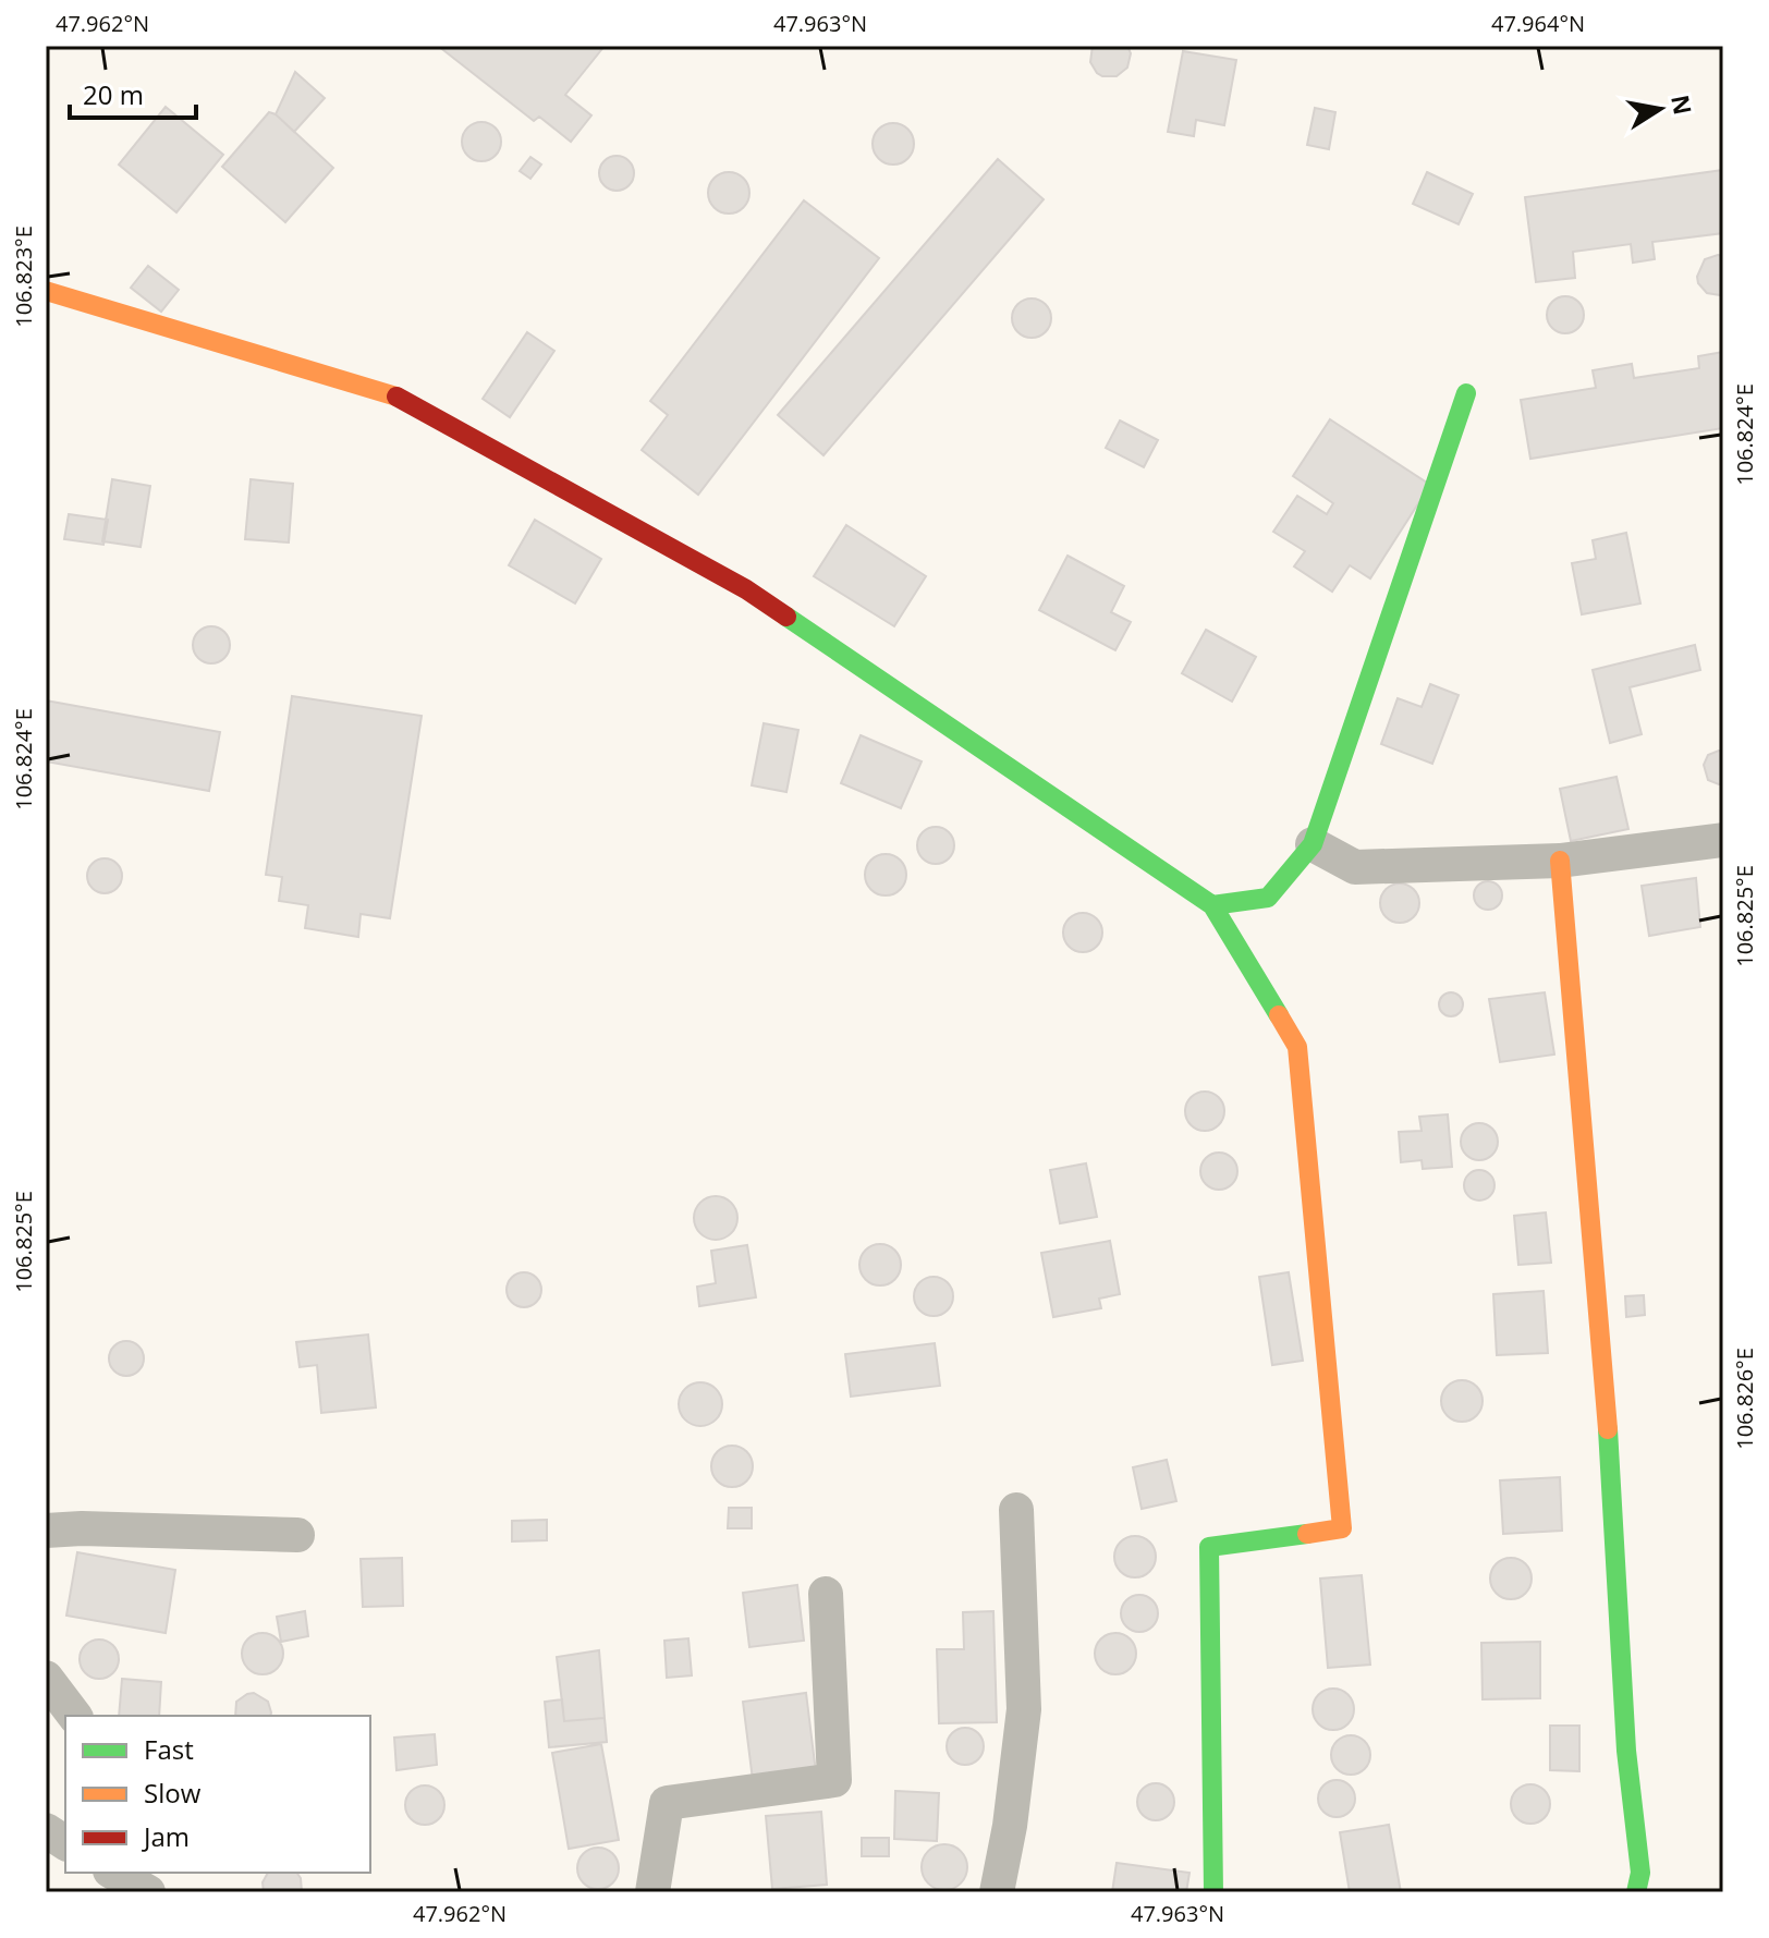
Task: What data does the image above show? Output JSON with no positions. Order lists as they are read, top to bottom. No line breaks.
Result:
{"legend":["Fast","Slow","Jam"],"scale_bar":"20 m","north":"right","coordinates":["47.962°N","47.963°N","47.964°N","106.823°E","106.824°E","106.825°E","106.826°E"]}
